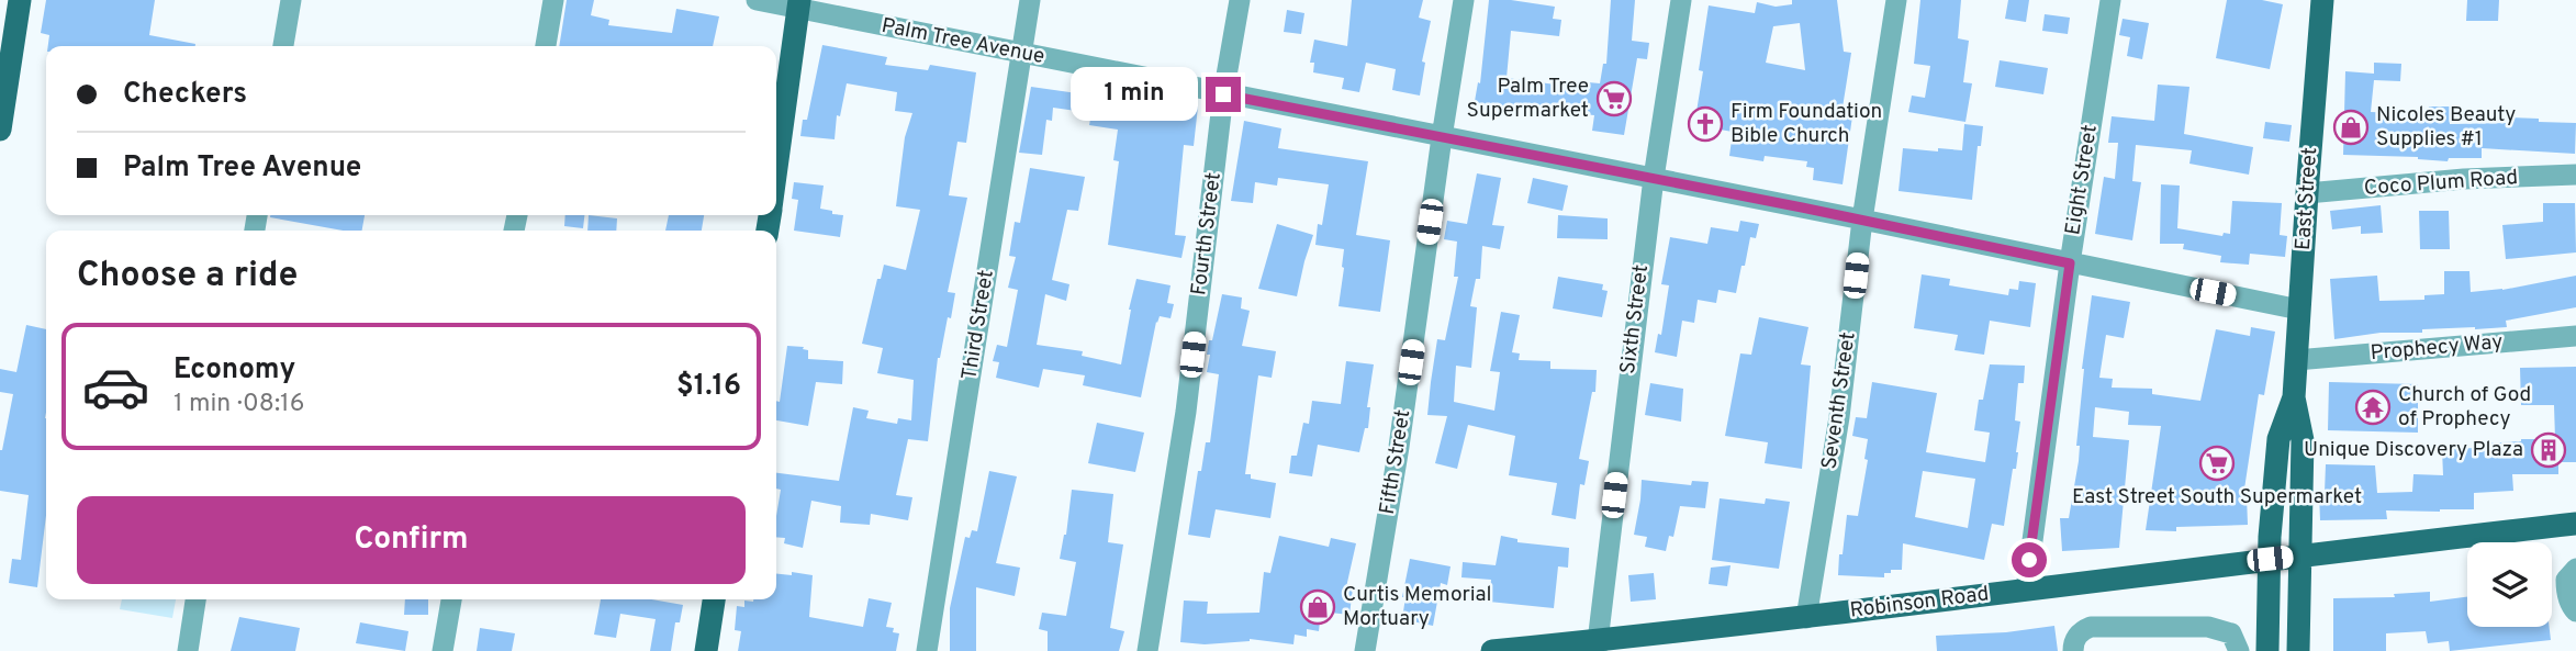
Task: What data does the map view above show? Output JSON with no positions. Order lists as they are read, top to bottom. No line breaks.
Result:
{"streets":{"main road":["East Street","Robinson Road"],"street":["Palm Tree Avenue","Eight Street","Coco Plum Road","Fourth Street","Sixth Street","Third Street","Prophecy Way","Seventh Street","Fifth Street"]},"crossings":[["Palm Tree Avenue","Eight Street"],["Palm Tree Avenue","East Street"],["Palm Tree Avenue","Fourth Street"],["Palm Tree Avenue","Sixth Street"],["Palm Tree Avenue","Third Street"],["Palm Tree Avenue","Seventh Street"],["Palm Tree Avenue","Fifth Street"],["Eight Street","Robinson Road"],["Coco Plum Road","East Street"],["East Street","Prophecy Way"],["East Street","Robinson Road"],["Sixth Street","Robinson Road"],["Seventh Street","Robinson Road"]],"places":{"supermarket":["Palm Tree Supermarket","East Street South Supermarket"],"church":["Firm Foundation Bible Church"],"shop":["Nicoles Beauty Supplies #1","Curtis Memorial Mortuary"],"temple":["Church of God of Prophecy"],"building":["Unique Discovery Plaza"]},"page":{"banner":["Checkers","Palm Tree Avenue"],"bubble":"1 min","heading":"Choose a ride","list":[{"name":"Economy","note":"1 min · 08:16","value":"$1.16"}],"buttons":"Confirm"}}
